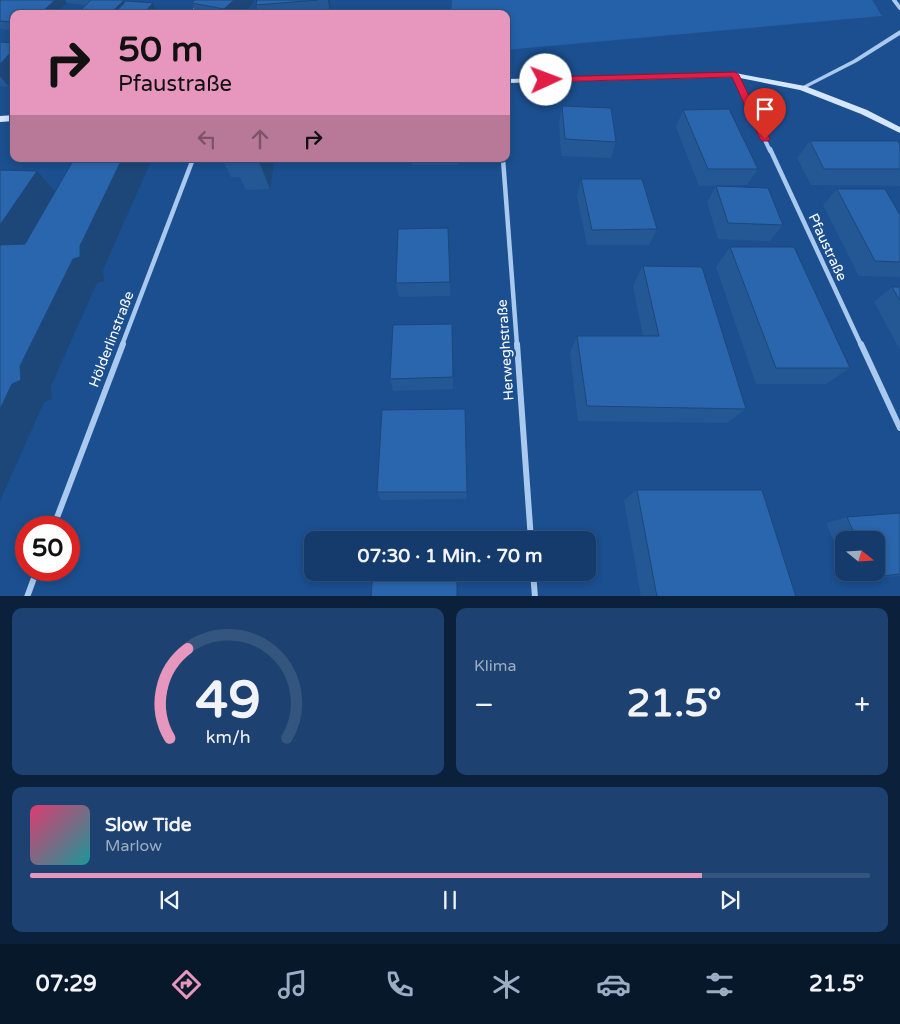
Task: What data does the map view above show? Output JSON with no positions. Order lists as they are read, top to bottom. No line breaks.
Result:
{"streets":{"street":["Pfaustraße","Hölderlinstraße","Herweghstraße"]},"north":"right","page":{"turn":["50 m","Pfaustraße"],"limit":"50","trip":"07:30 · 1 Min. · 70 m","tile":"Klima","heat":["−","21.5°","+"],"song":["Slow Tide","Marlow"],"tabs":["07:29","21.5°"],"gauge":["49","km/h"]}}
